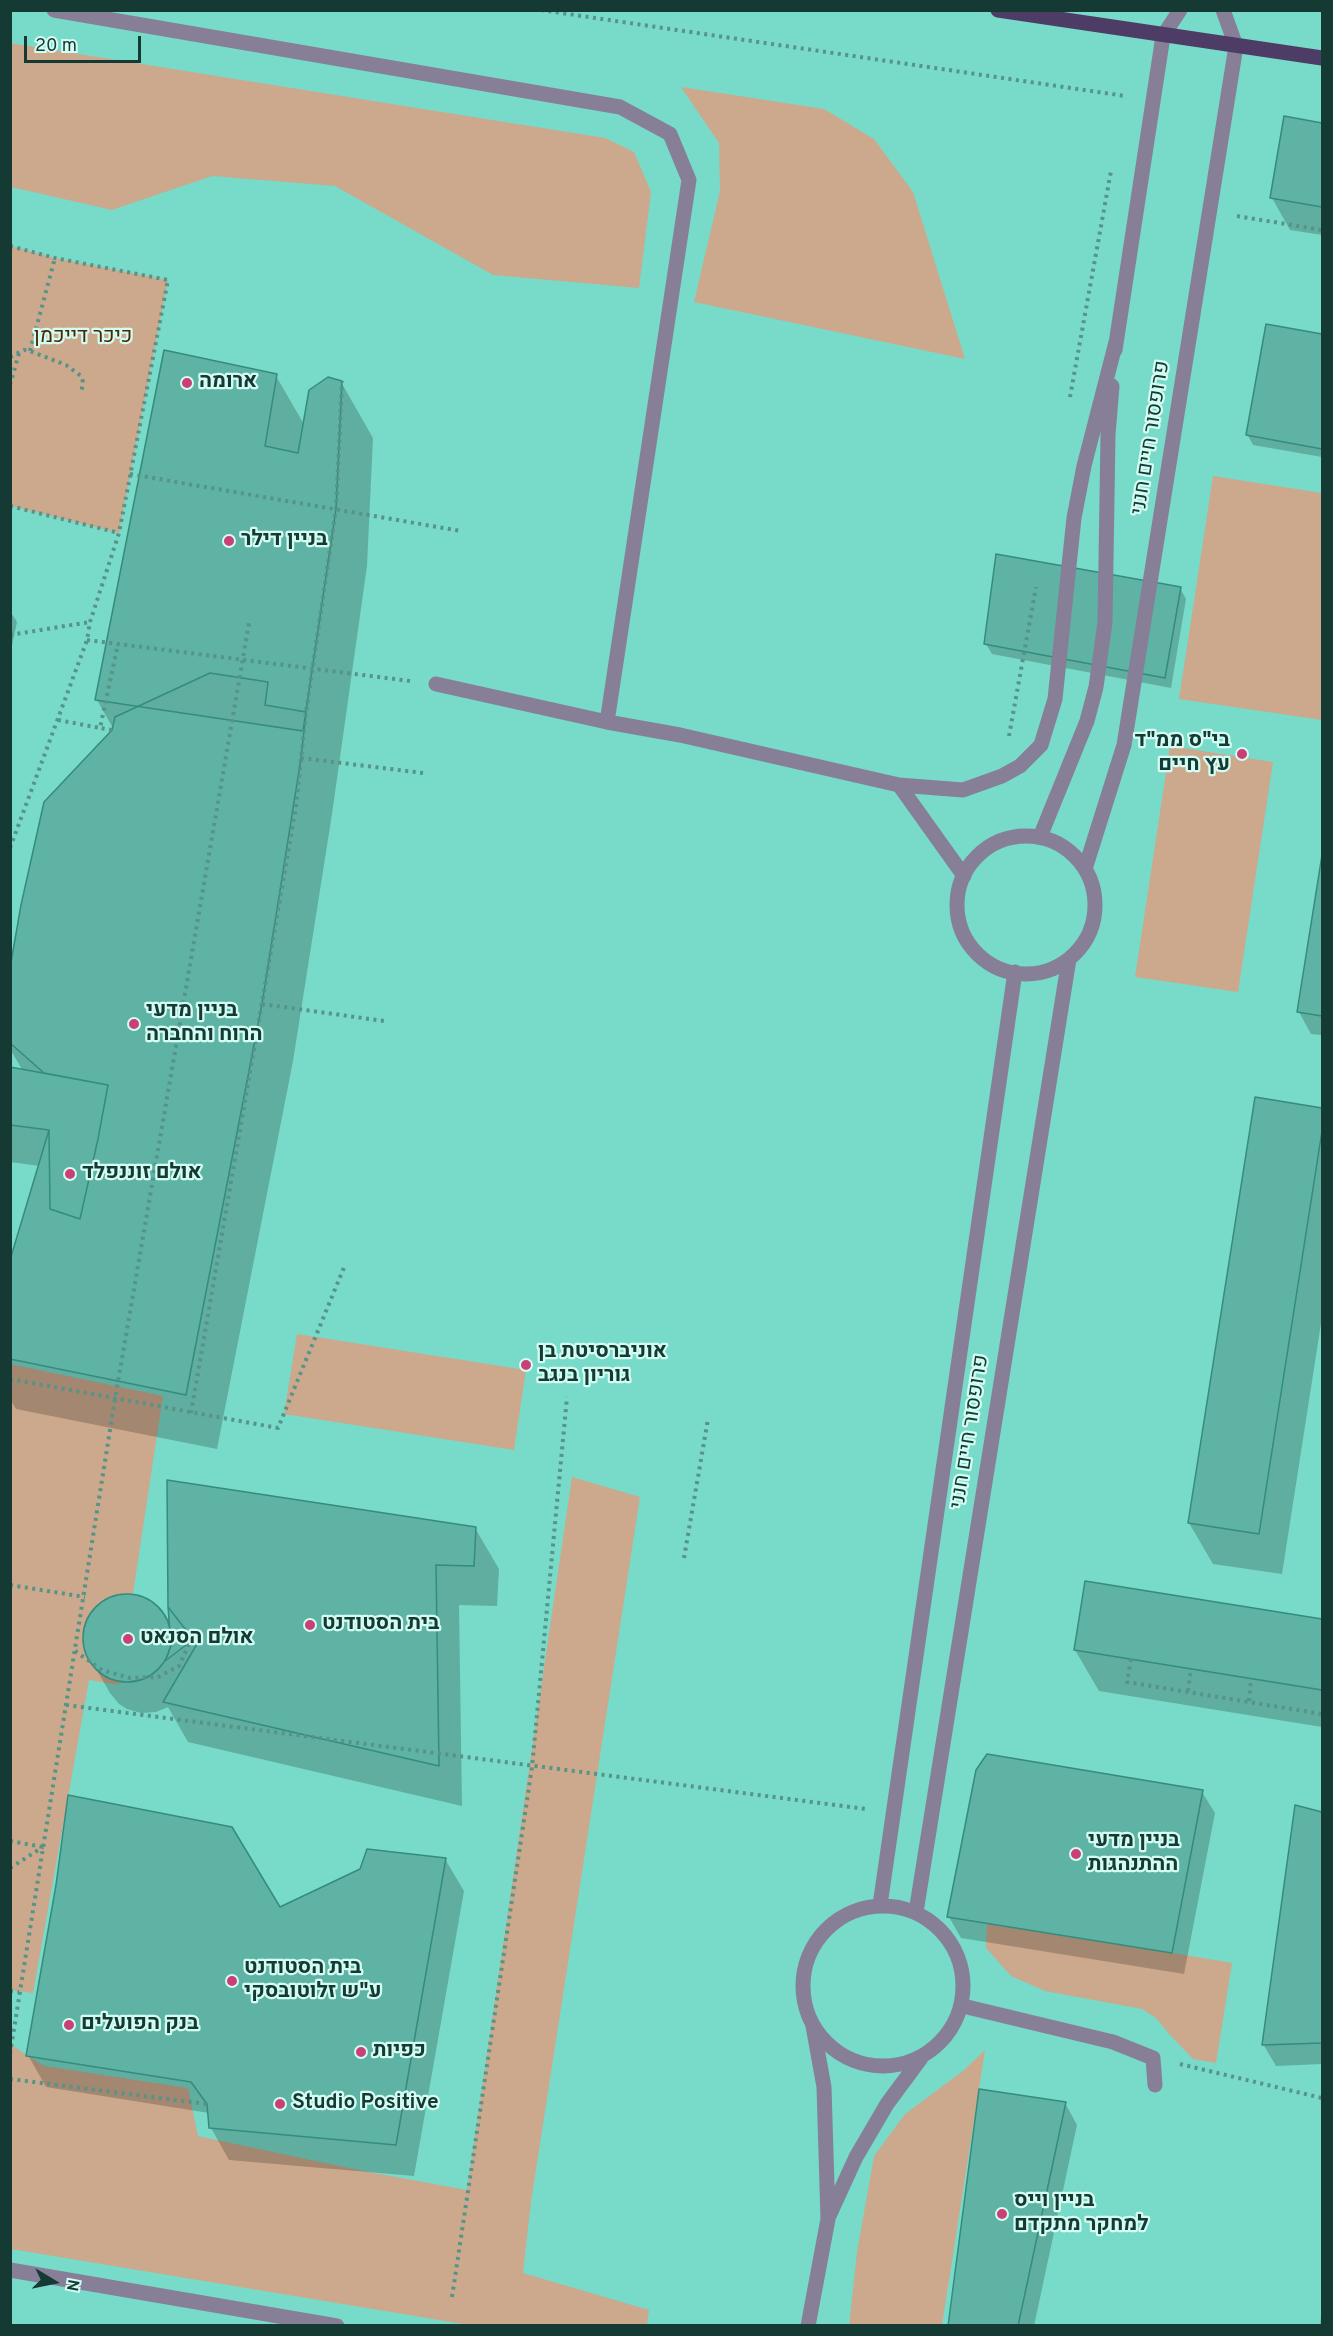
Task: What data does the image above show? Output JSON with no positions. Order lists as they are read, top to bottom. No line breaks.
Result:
{"streets":{"street":["פרופסור חיים חנני"]},"parks":["כיכר דייכמן"],"places":["ארומה","בניין דילר","בי\"ס ממ\"ד עץ חיים","בניין מדעי הרוח והחברה","אולם זוננפלד","אוניברסיטת בן גוריון בנגב","בית הסטודנט","אולם הסנאט","בניין מדעי ההתנהגות","בית הסטודנט ע\"ש זלוטובסקי","בנק הפועלים","כפיות","Studio Positive","בניין וייס למחקר מתקדם"],"scale_bar":"20 m","north":"right"}
